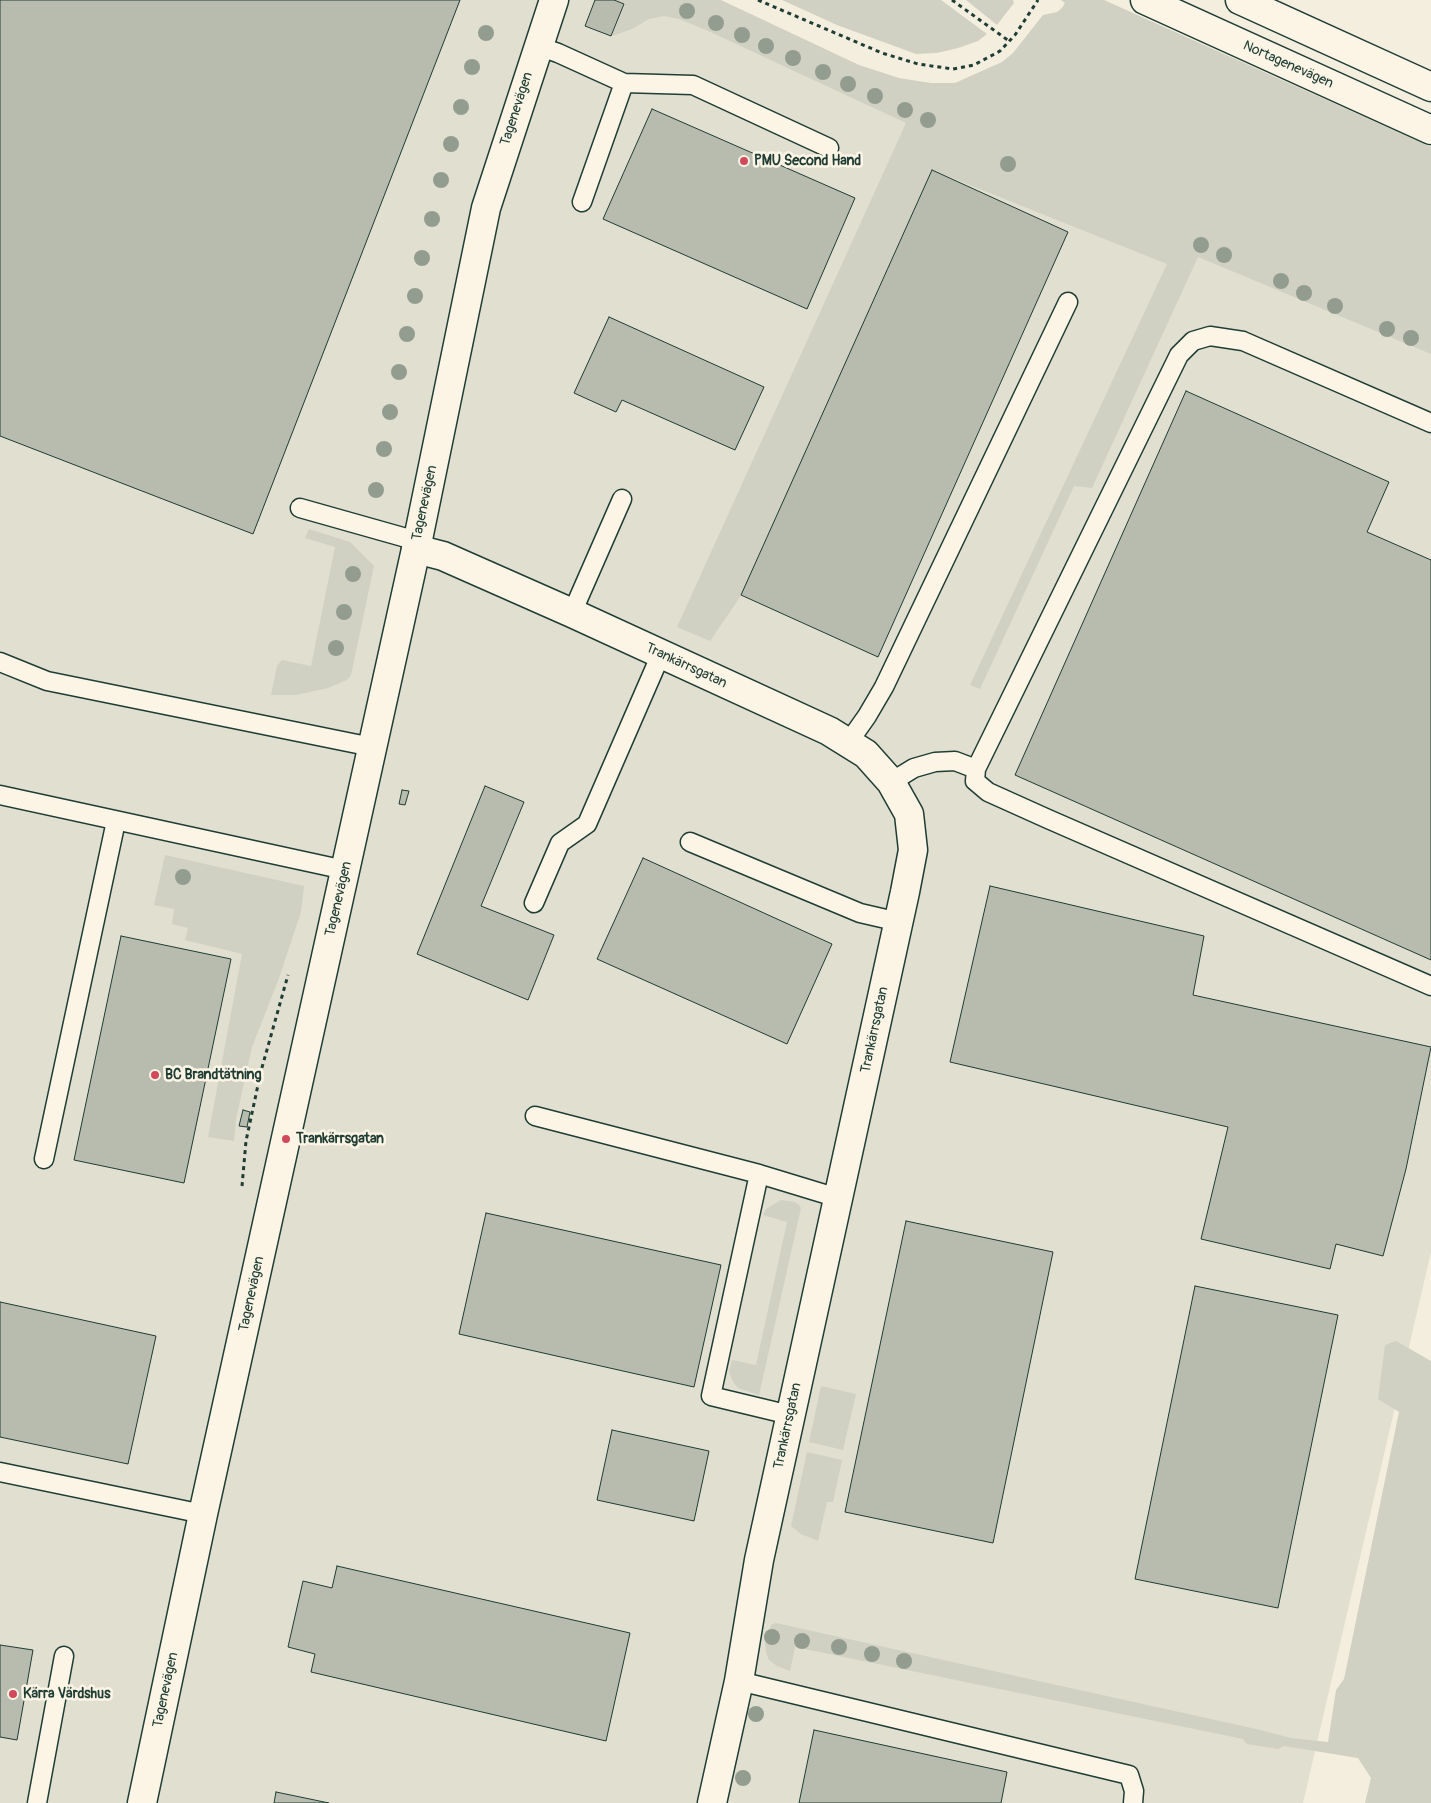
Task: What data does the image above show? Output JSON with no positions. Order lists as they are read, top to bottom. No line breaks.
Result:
{"streets":{"street":["Nortagenevägen","Tagenevägen","Trankärrsgatan"]},"crossings":[["Tagenevägen","Trankärrsgatan"]],"places":["PMU Second Hand","BC Brandtätning","Trankärrsgatan","Kärra Värdshus"]}
